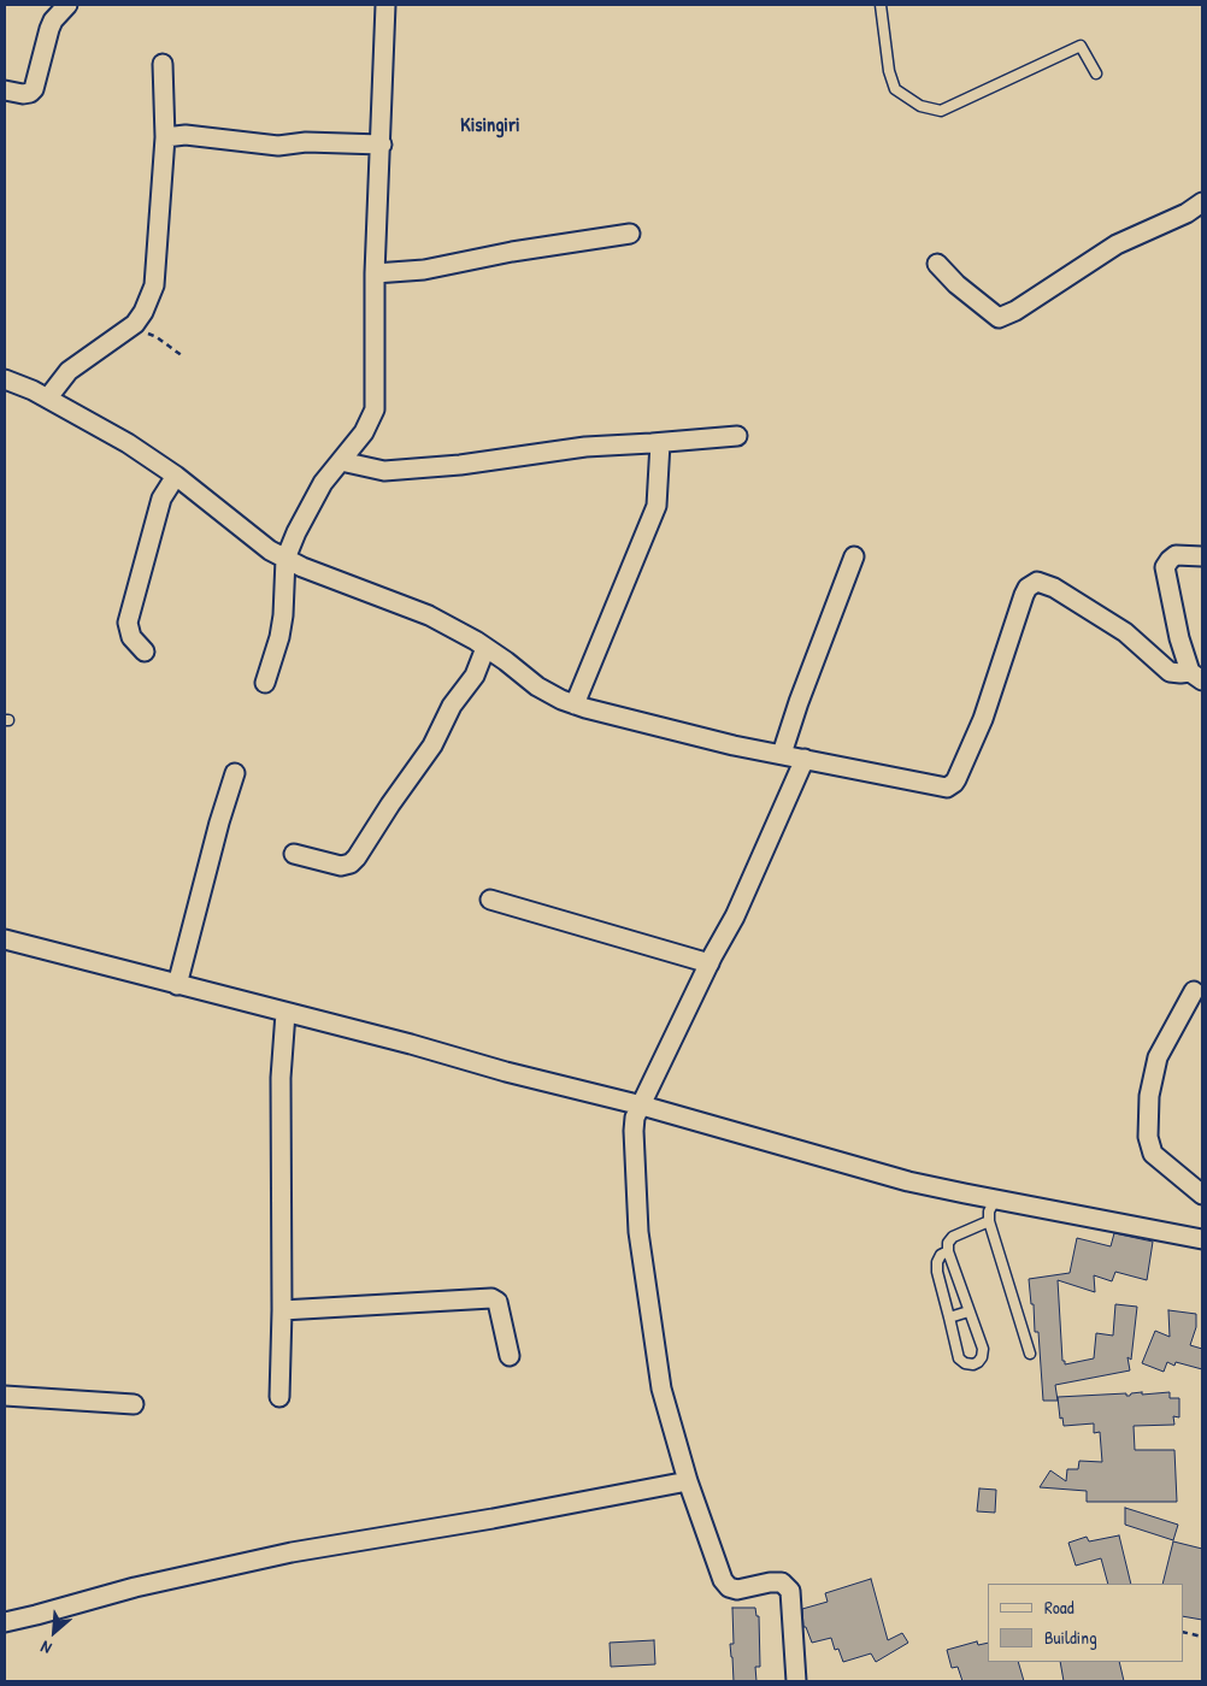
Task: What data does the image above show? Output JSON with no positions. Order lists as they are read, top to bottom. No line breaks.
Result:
{"districts":["Kisingiri"],"legend":["Road","Building"],"north":"bottom left"}
